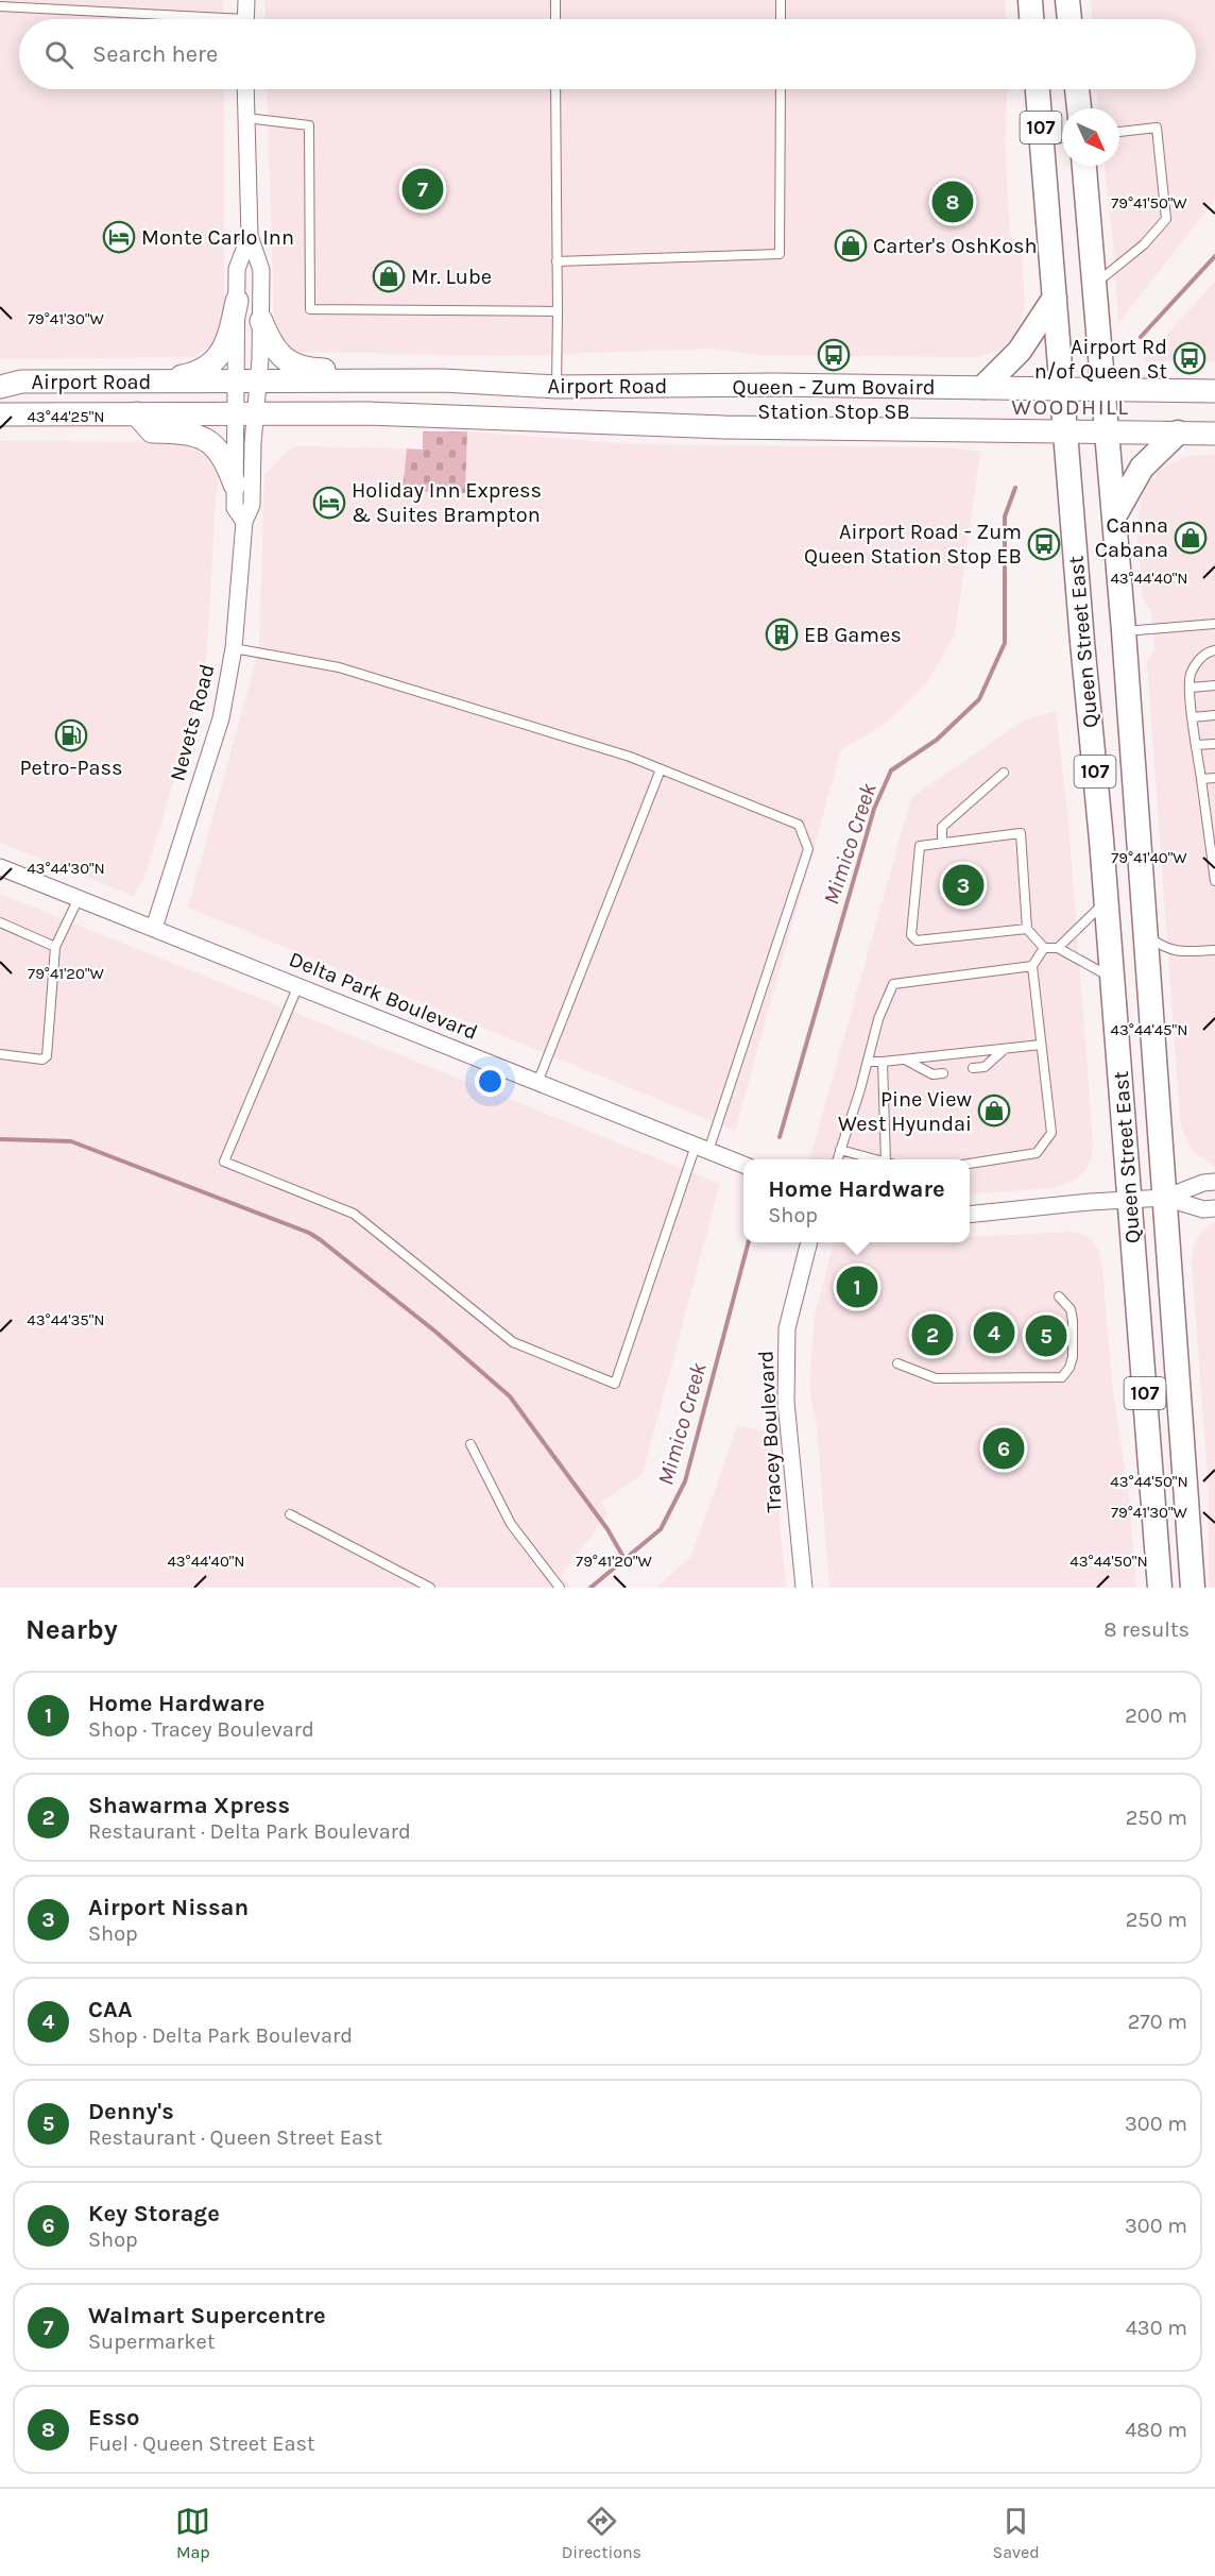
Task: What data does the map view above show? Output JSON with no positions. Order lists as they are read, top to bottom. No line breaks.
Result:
{"streets":{"main road":["107","Airport Road","Queen Street East"],"street":["Nevets Road","Delta Park Boulevard","Tracey Boulevard"]},"crossings":[["Airport Road","Queen Street East"],["Airport Road","Nevets Road"],["Nevets Road","Delta Park Boulevard"]],"districts":["WOODHILL"],"water":["Mimico Creek"],"places":{"hotel":["Monte Carlo Inn","Holiday Inn Express & Suites Brampton"],"shop":["Carter's OshKosh","Mr. Lube","Canna Cabana","Pine View West Hyundai"],"bus stop":["Queen - Zum Bovaird Station Stop SB","Airport Rd n/of Queen St","Airport Road - Zum Queen Station Stop EB"],"building":["EB Games"],"fuel station":["Petro-Pass"]},"north":"bottom right","page":{"search":"Search here","pins":["7","8","3","1","4","2","5","6"],"popup":["Home Hardware","Shop"],"heading":["Nearby","8 results"],"list":[{"mark":"1","name":"Home Hardware","note":"Shop · Tracey Boulevard","value":"200 m"},{"mark":"2","name":"Shawarma Xpress","note":"Restaurant · Delta Park Boulevard","value":"250 m"},{"mark":"3","name":"Airport Nissan","note":"Shop","value":"250 m"},{"mark":"4","name":"CAA","note":"Shop · Delta Park Boulevard","value":"270 m"},{"mark":"5","name":"Denny's","note":"Restaurant · Queen Street East","value":"300 m"},{"mark":"6","name":"Key Storage","note":"Shop","value":"300 m"},{"mark":"7","name":"Walmart Supercentre","note":"Supermarket","value":"430 m"},{"mark":"8","name":"Esso","note":"Fuel · Queen Street East","value":"480 m"}],"nav":["Map","Directions","Saved"]},"coordinates":["79°41'50\"W","79°41'30\"W","43°44'25\"N","43°44'40\"N","79°41'40\"W","43°44'30\"N","79°41'20\"W","43°44'45\"N","43°44'35\"N","43°44'50\"N"]}
